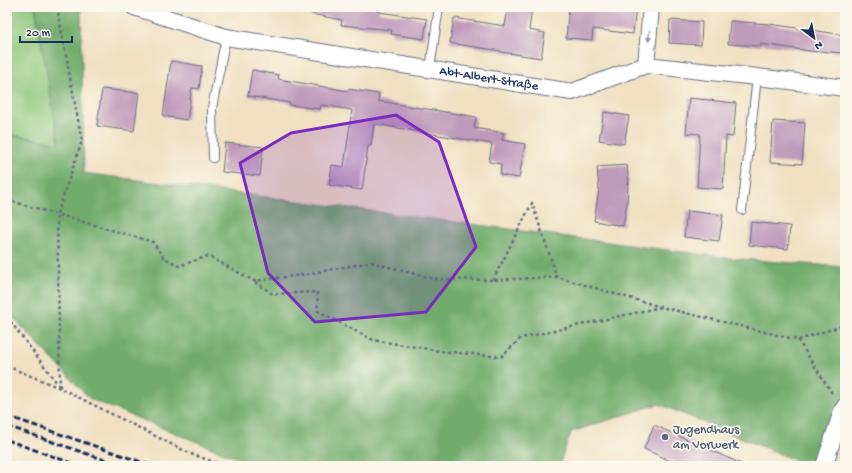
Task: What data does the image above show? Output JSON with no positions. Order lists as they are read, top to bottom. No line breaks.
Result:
{"streets":{"street":["Abt-Albert-Straße"]},"places":["Jugendhaus am Vorwerk"],"scale_bar":"20 m","north":"bottom right"}
